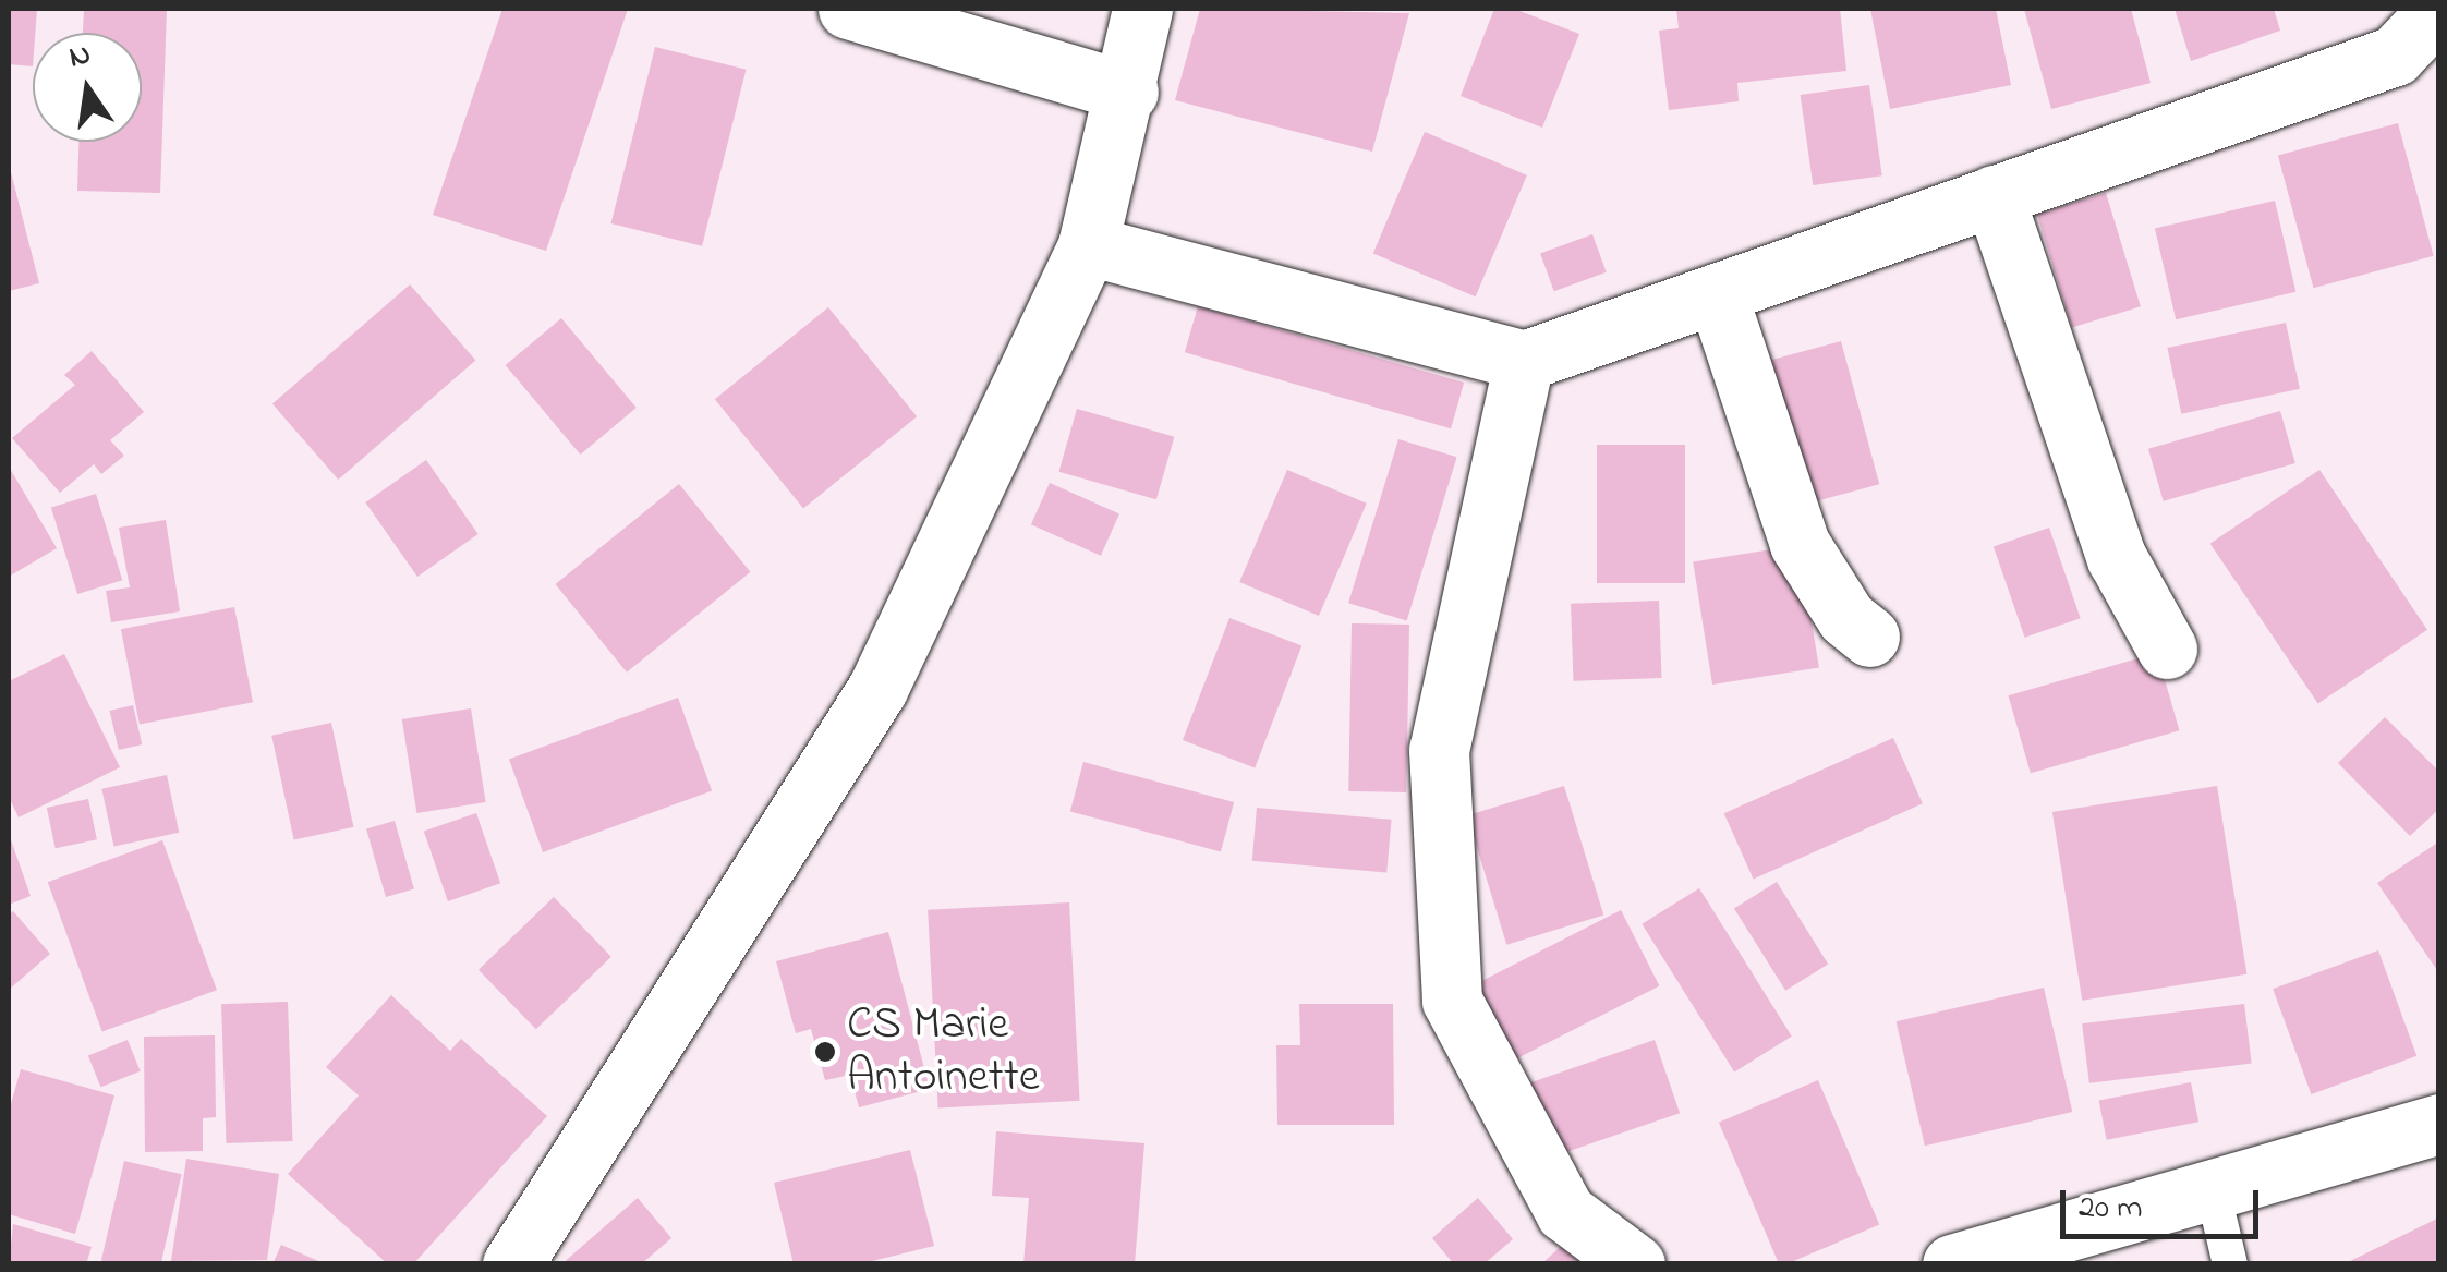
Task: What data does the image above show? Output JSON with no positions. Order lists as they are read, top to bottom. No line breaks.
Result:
{"places":["CS Marie Antoinette"],"scale_bar":"20 m","north":"top"}
